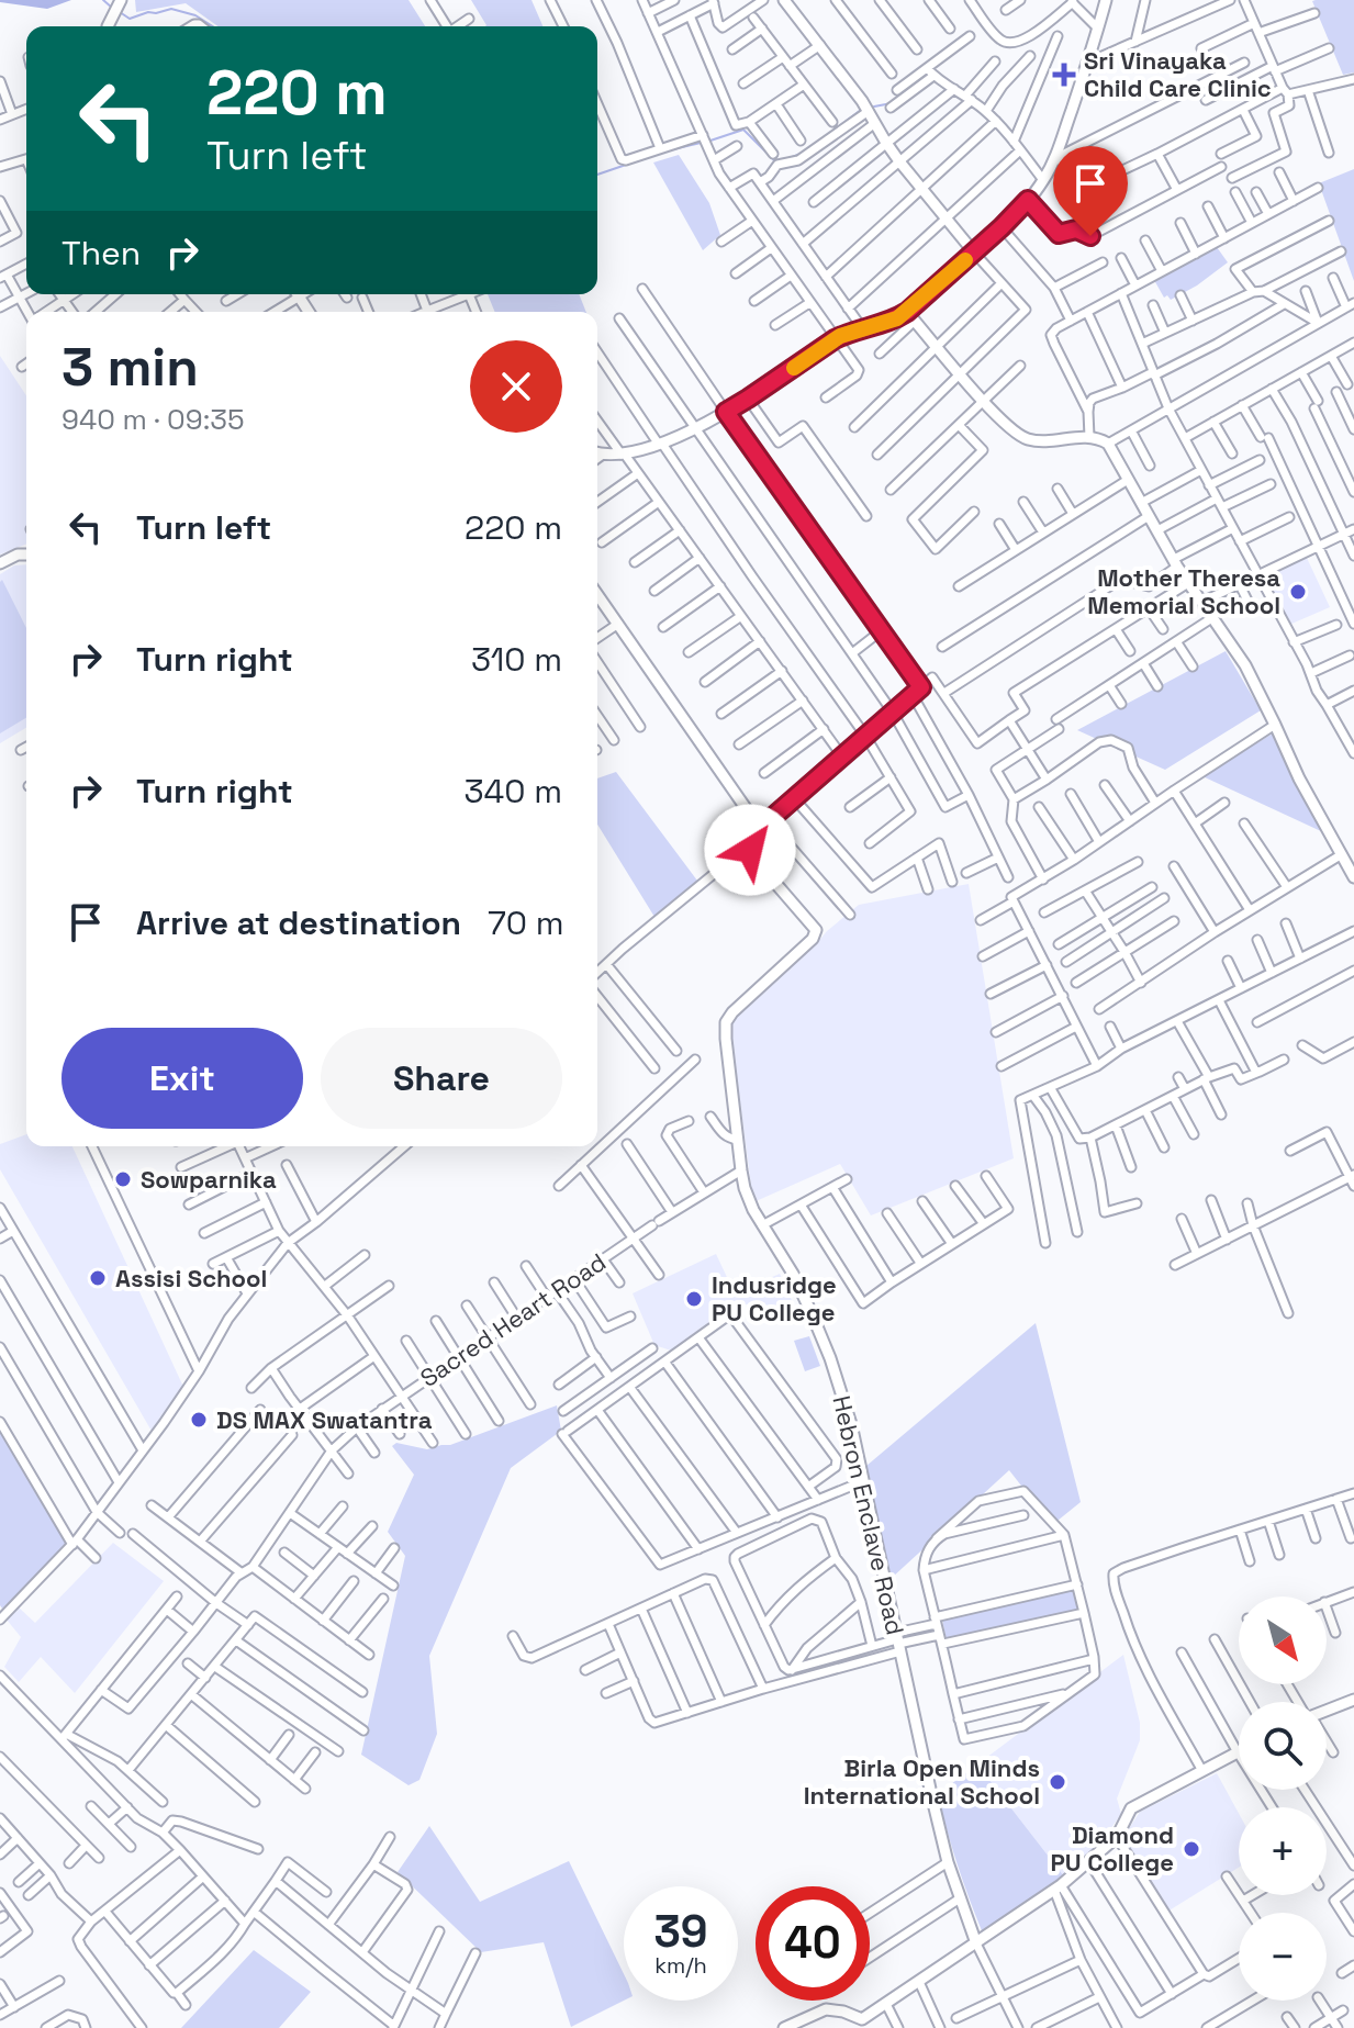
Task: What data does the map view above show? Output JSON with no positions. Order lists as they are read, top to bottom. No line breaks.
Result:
{"streets":{"street":["Sacred Heart Road","Hebron Enclave Road"]},"crossings":[["Sacred Heart Road","Hebron Enclave Road"]],"places":{"health":["Sri Vinayaka Child Care Clinic"],"other":["Mother Theresa Memorial School","Sowparnika","Assisi School","Indusridge PU College","DS MAX Swatantra","Birla Open Minds International School","Diamond PU College"]},"north":"bottom right","page":{"turn":["220 m","Turn left"],"then":"Then","heading":["3 min","940 m · 09:35"],"list":[{"name":"Turn left","value":"220 m"},{"name":"Turn right","value":"310 m"},{"name":"Turn right","value":"340 m"},{"name":"Arrive at destination","value":"70 m"}],"buttons":["Exit","Share"],"map_buttons":["+","−"],"speed":"39 km/h","limit":"40"}}
